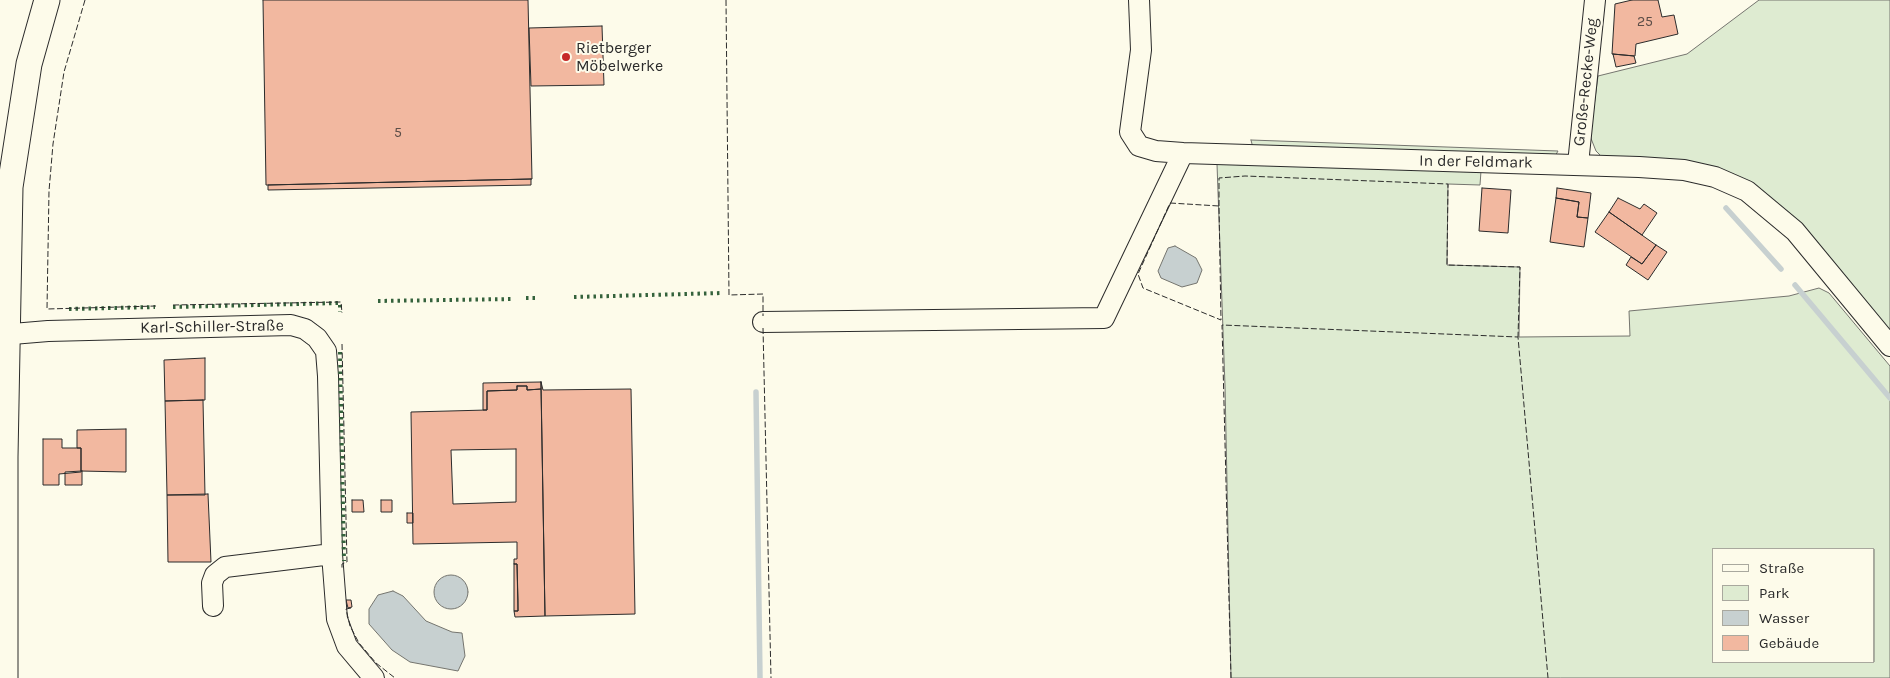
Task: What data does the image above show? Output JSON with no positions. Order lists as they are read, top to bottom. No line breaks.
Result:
{"streets":{"street":["Große-Recke-Weg","In der Feldmark","Karl-Schiller-Straße"]},"crossings":[["Große-Recke-Weg","In der Feldmark"]],"places":["Rietberger Möbelwerke"],"house_numbers":["25","5"],"legend":["Straße","Park","Wasser","Gebäude"]}
